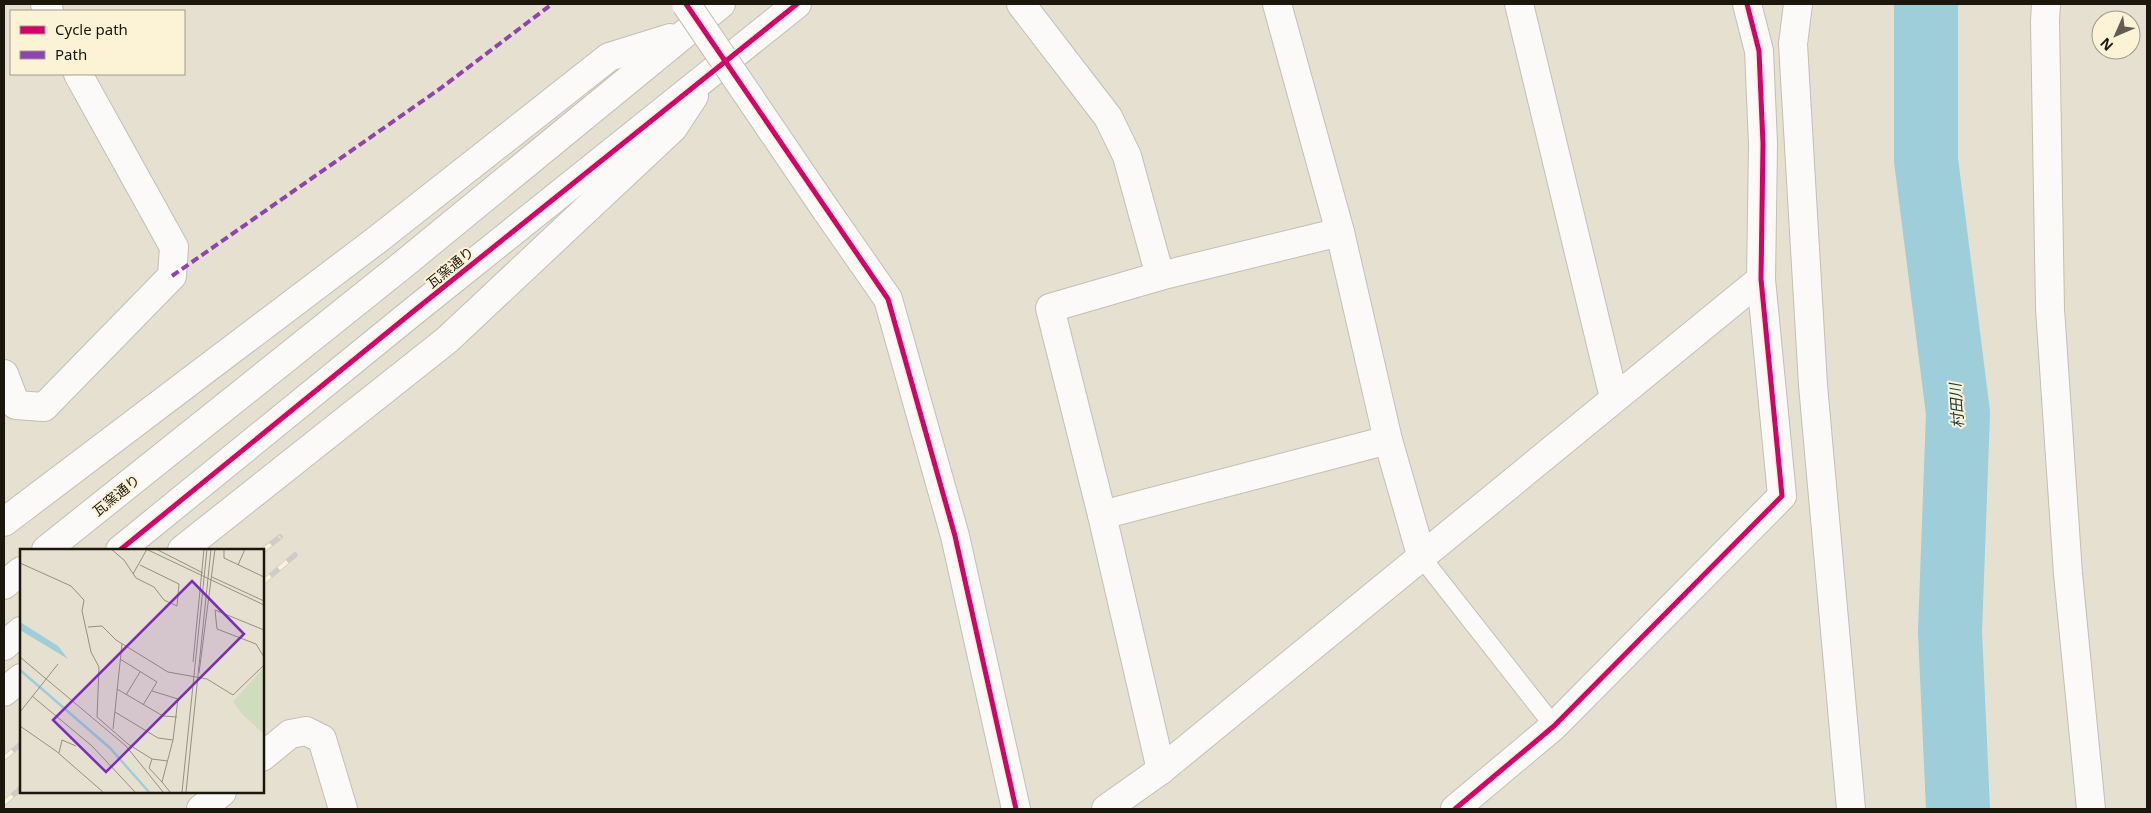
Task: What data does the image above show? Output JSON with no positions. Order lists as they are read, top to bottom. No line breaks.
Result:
{"streets":{"street":["瓦窯通り"]},"water":["村田川"],"legend":["Cycle path","Path"],"north":"bottom left"}
